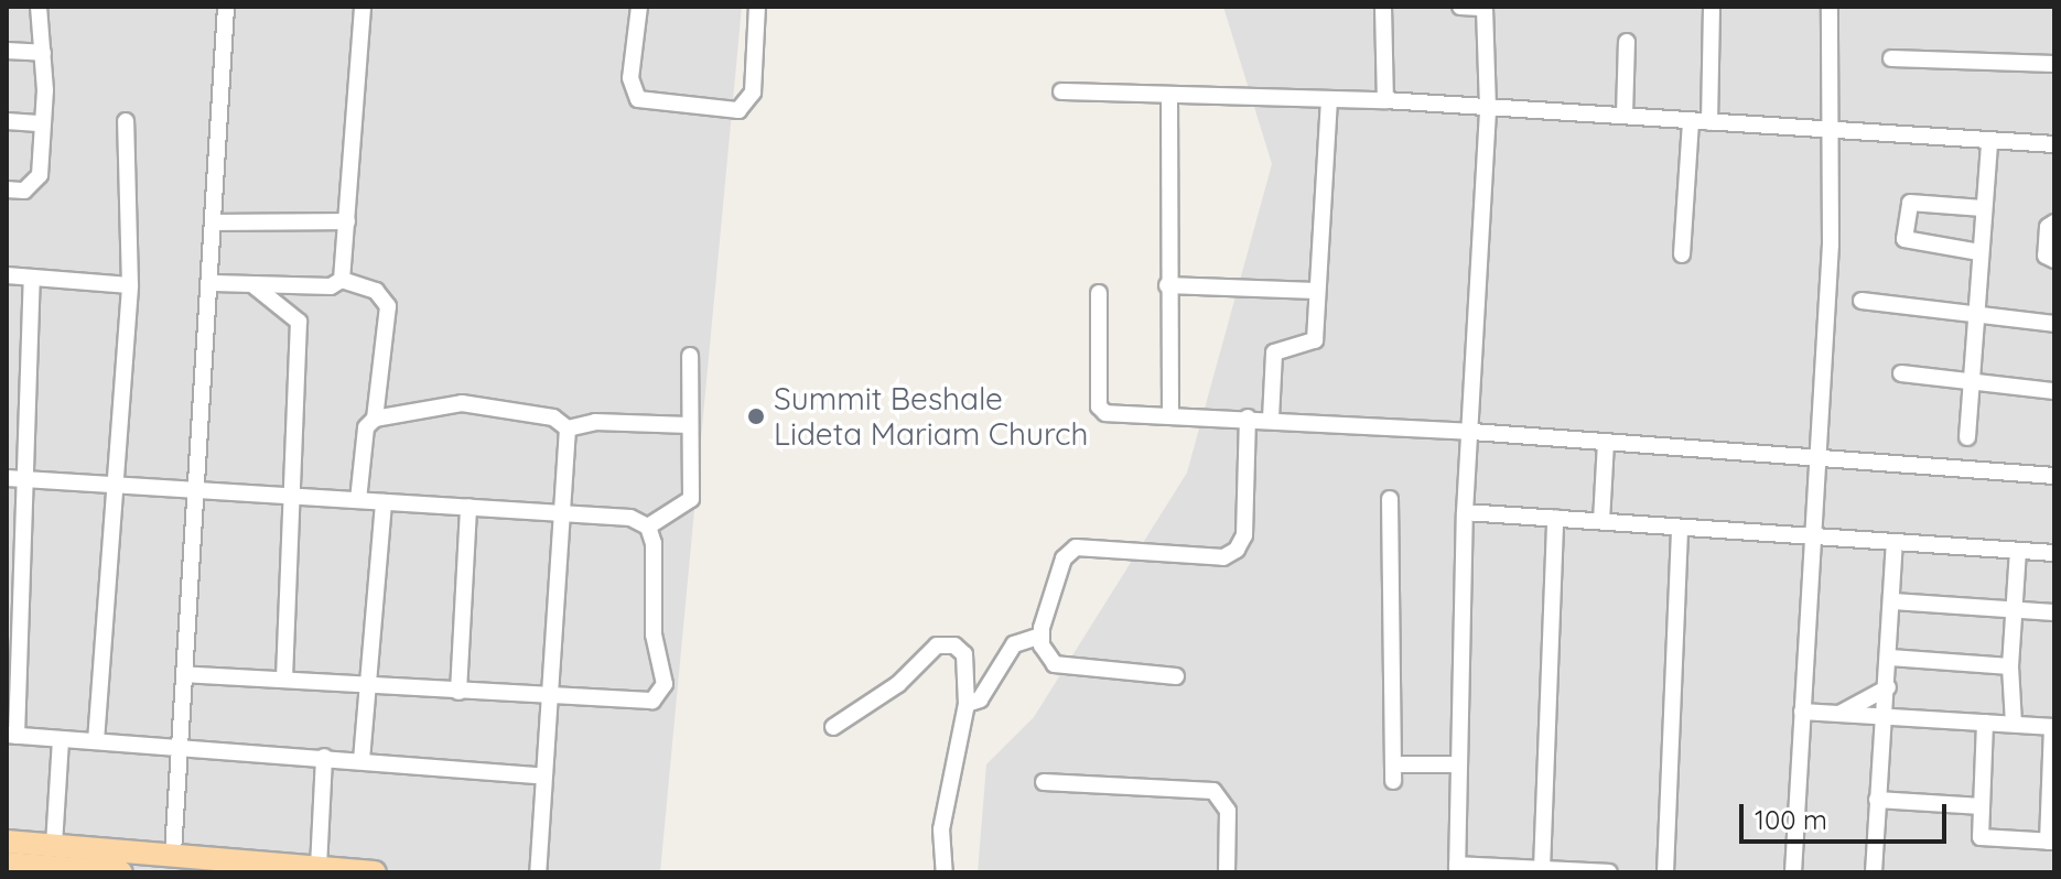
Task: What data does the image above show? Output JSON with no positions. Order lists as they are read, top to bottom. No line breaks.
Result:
{"places":["Summit Beshale Lideta Mariam Church"],"scale_bar":"100 m"}
